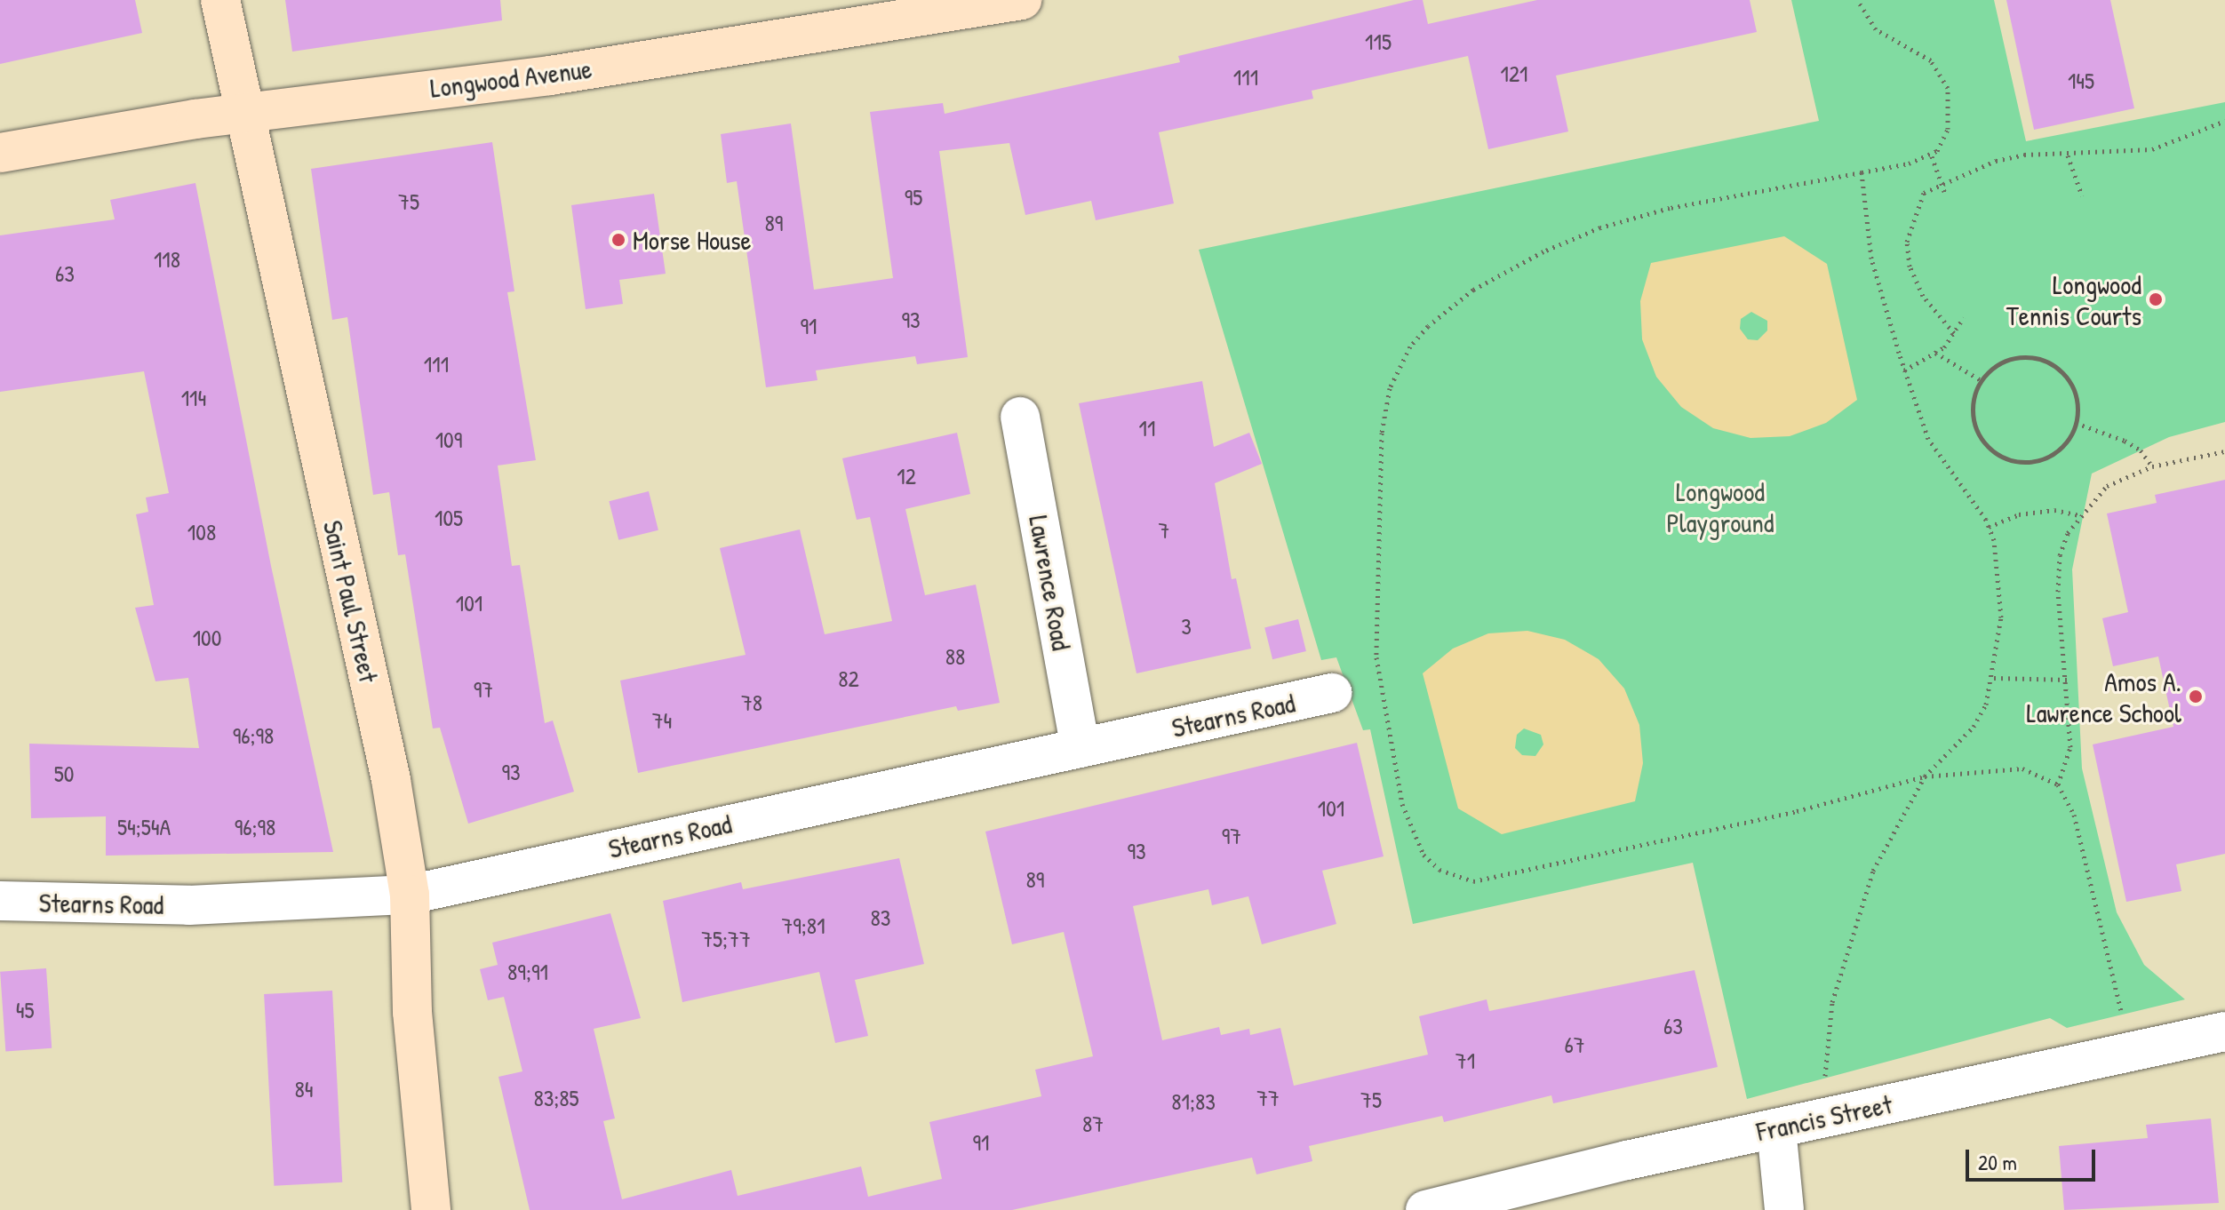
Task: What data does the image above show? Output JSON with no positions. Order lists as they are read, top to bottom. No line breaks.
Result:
{"streets":{"main road":["Longwood Avenue","Saint Paul Street"],"street":["Lawrence Road","Stearns Road","Francis Street"]},"crossings":[["Longwood Avenue","Saint Paul Street"],["Lawrence Road","Stearns Road"],["Saint Paul Street","Stearns Road"]],"parks":["Longwood Playground"],"places":["Morse House","Longwood Tennis Courts","Amos A. Lawrence School"],"house_numbers":["115","121","111","145","95","75","89","118","63","93","91","111","114","11","109","12","105","7","108","101","3","100","88","82","97","78","74","96;98","93","50","101","54;54A","96;98","97","93","89","83","79;81","75;77","89;91","45","63","67","71","84","83;85","77","75","81;83","87","91"],"scale_bar":"20 m"}
